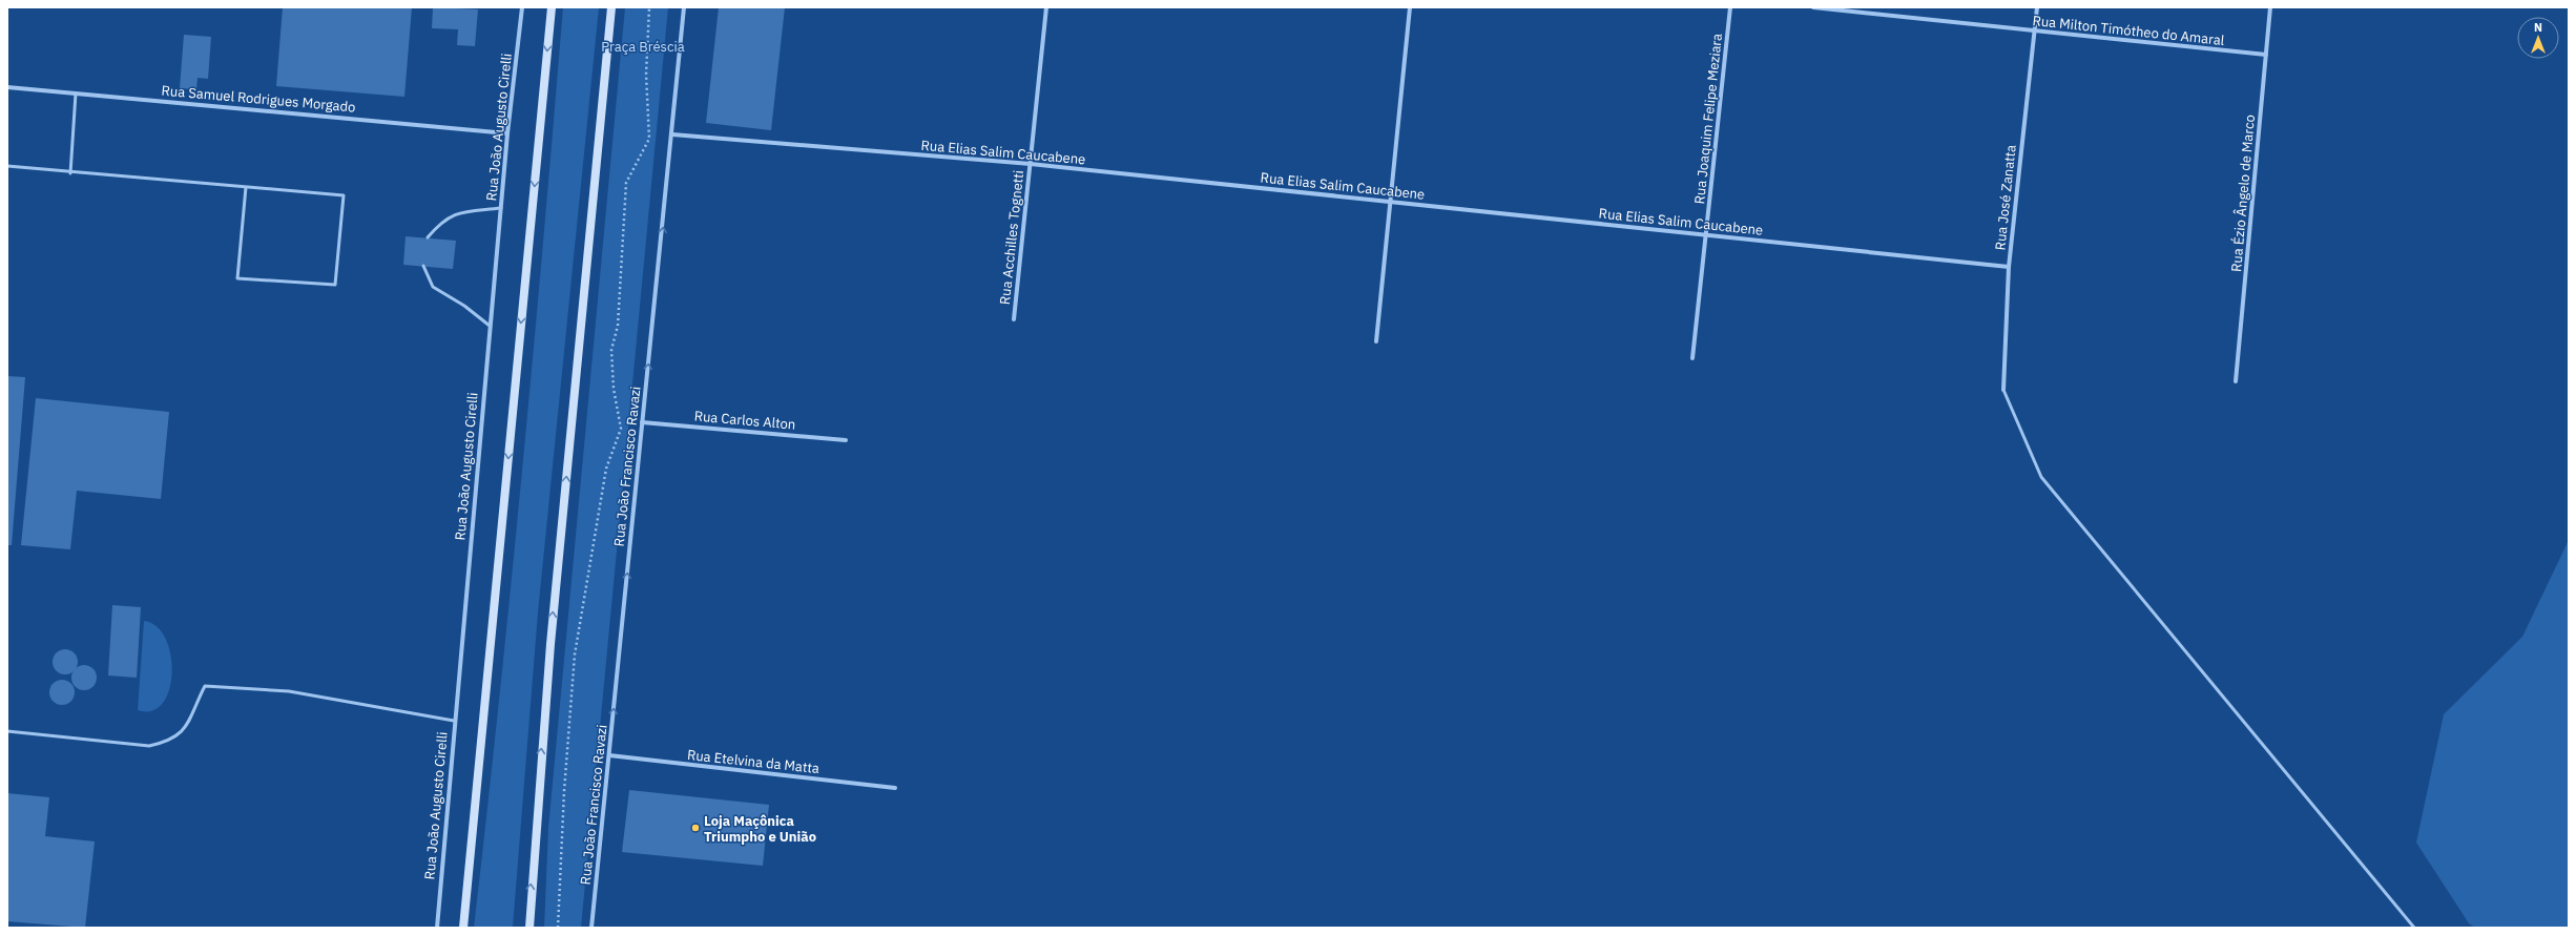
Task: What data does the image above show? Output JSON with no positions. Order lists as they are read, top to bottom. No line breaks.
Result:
{"streets":{"street":["Rua Milton Timótheo do Amaral","Rua Samuel Rodrigues Morgado","Rua Joaquim Felipe Meziara","Rua João Augusto Cirelli","Rua Elias Salim Caucabene","Rua Ézio Ângelo de Marco","Rua José Zanatta","Rua Acchilles Tognetti","Rua Carlos Alton","Rua João Francisco Ravazi","Rua Etelvina da Matta"]},"crossings":[["Rua Milton Timótheo do Amaral","Rua Ézio Ângelo de Marco"],["Rua Milton Timótheo do Amaral","Rua José Zanatta"],["Rua Samuel Rodrigues Morgado","Rua João Augusto Cirelli"],["Rua Joaquim Felipe Meziara","Rua Elias Salim Caucabene"],["Rua Elias Salim Caucabene","Rua José Zanatta"],["Rua Elias Salim Caucabene","Rua Acchilles Tognetti"],["Rua Elias Salim Caucabene","Rua João Francisco Ravazi"],["Rua Carlos Alton","Rua João Francisco Ravazi"],["Rua João Francisco Ravazi","Rua Etelvina da Matta"]],"one_way":["Rua João Francisco Ravazi"],"parks":["Praça Bréscia"],"places":["Loja Maçônica Triumpho e União"],"north":"top"}
